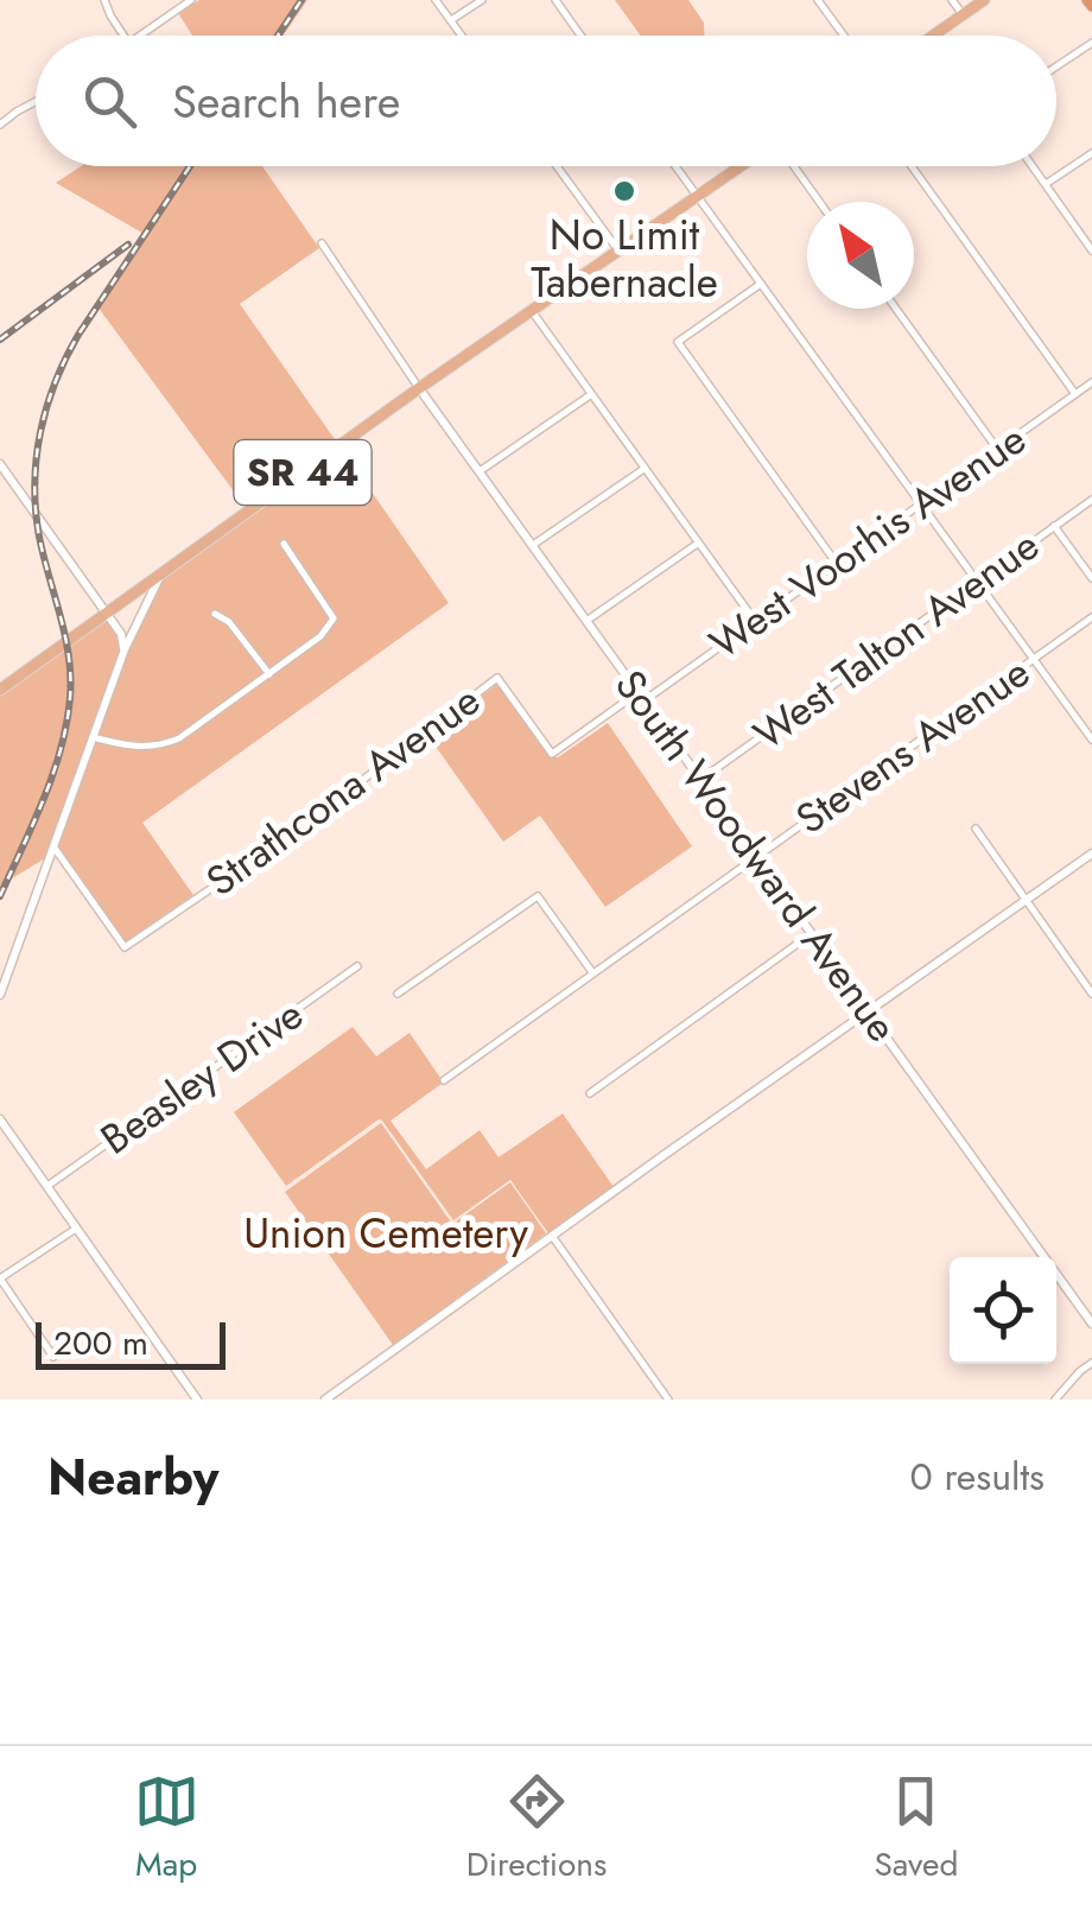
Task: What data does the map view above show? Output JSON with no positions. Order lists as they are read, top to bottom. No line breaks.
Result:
{"streets":{"main road":["SR 44"],"street":["West Voorhis Avenue","West Talton Avenue","Stevens Avenue","Strathcona Avenue","South Woodward Avenue","Beasley Drive"]},"crossings":[["SR 44","South Woodward Avenue"],["West Voorhis Avenue","Strathcona Avenue"],["West Voorhis Avenue","South Woodward Avenue"],["West Talton Avenue","South Woodward Avenue"],["Stevens Avenue","South Woodward Avenue"],["Strathcona Avenue","South Woodward Avenue"]],"parks":["Union Cemetery"],"places":["No Limit Tabernacle"],"scale_bar":"200 m","north":"top left","page":{"search":"Search here","scale":"200 m","heading":["Nearby","0 results"],"nav":["Map","Directions","Saved"]}}
